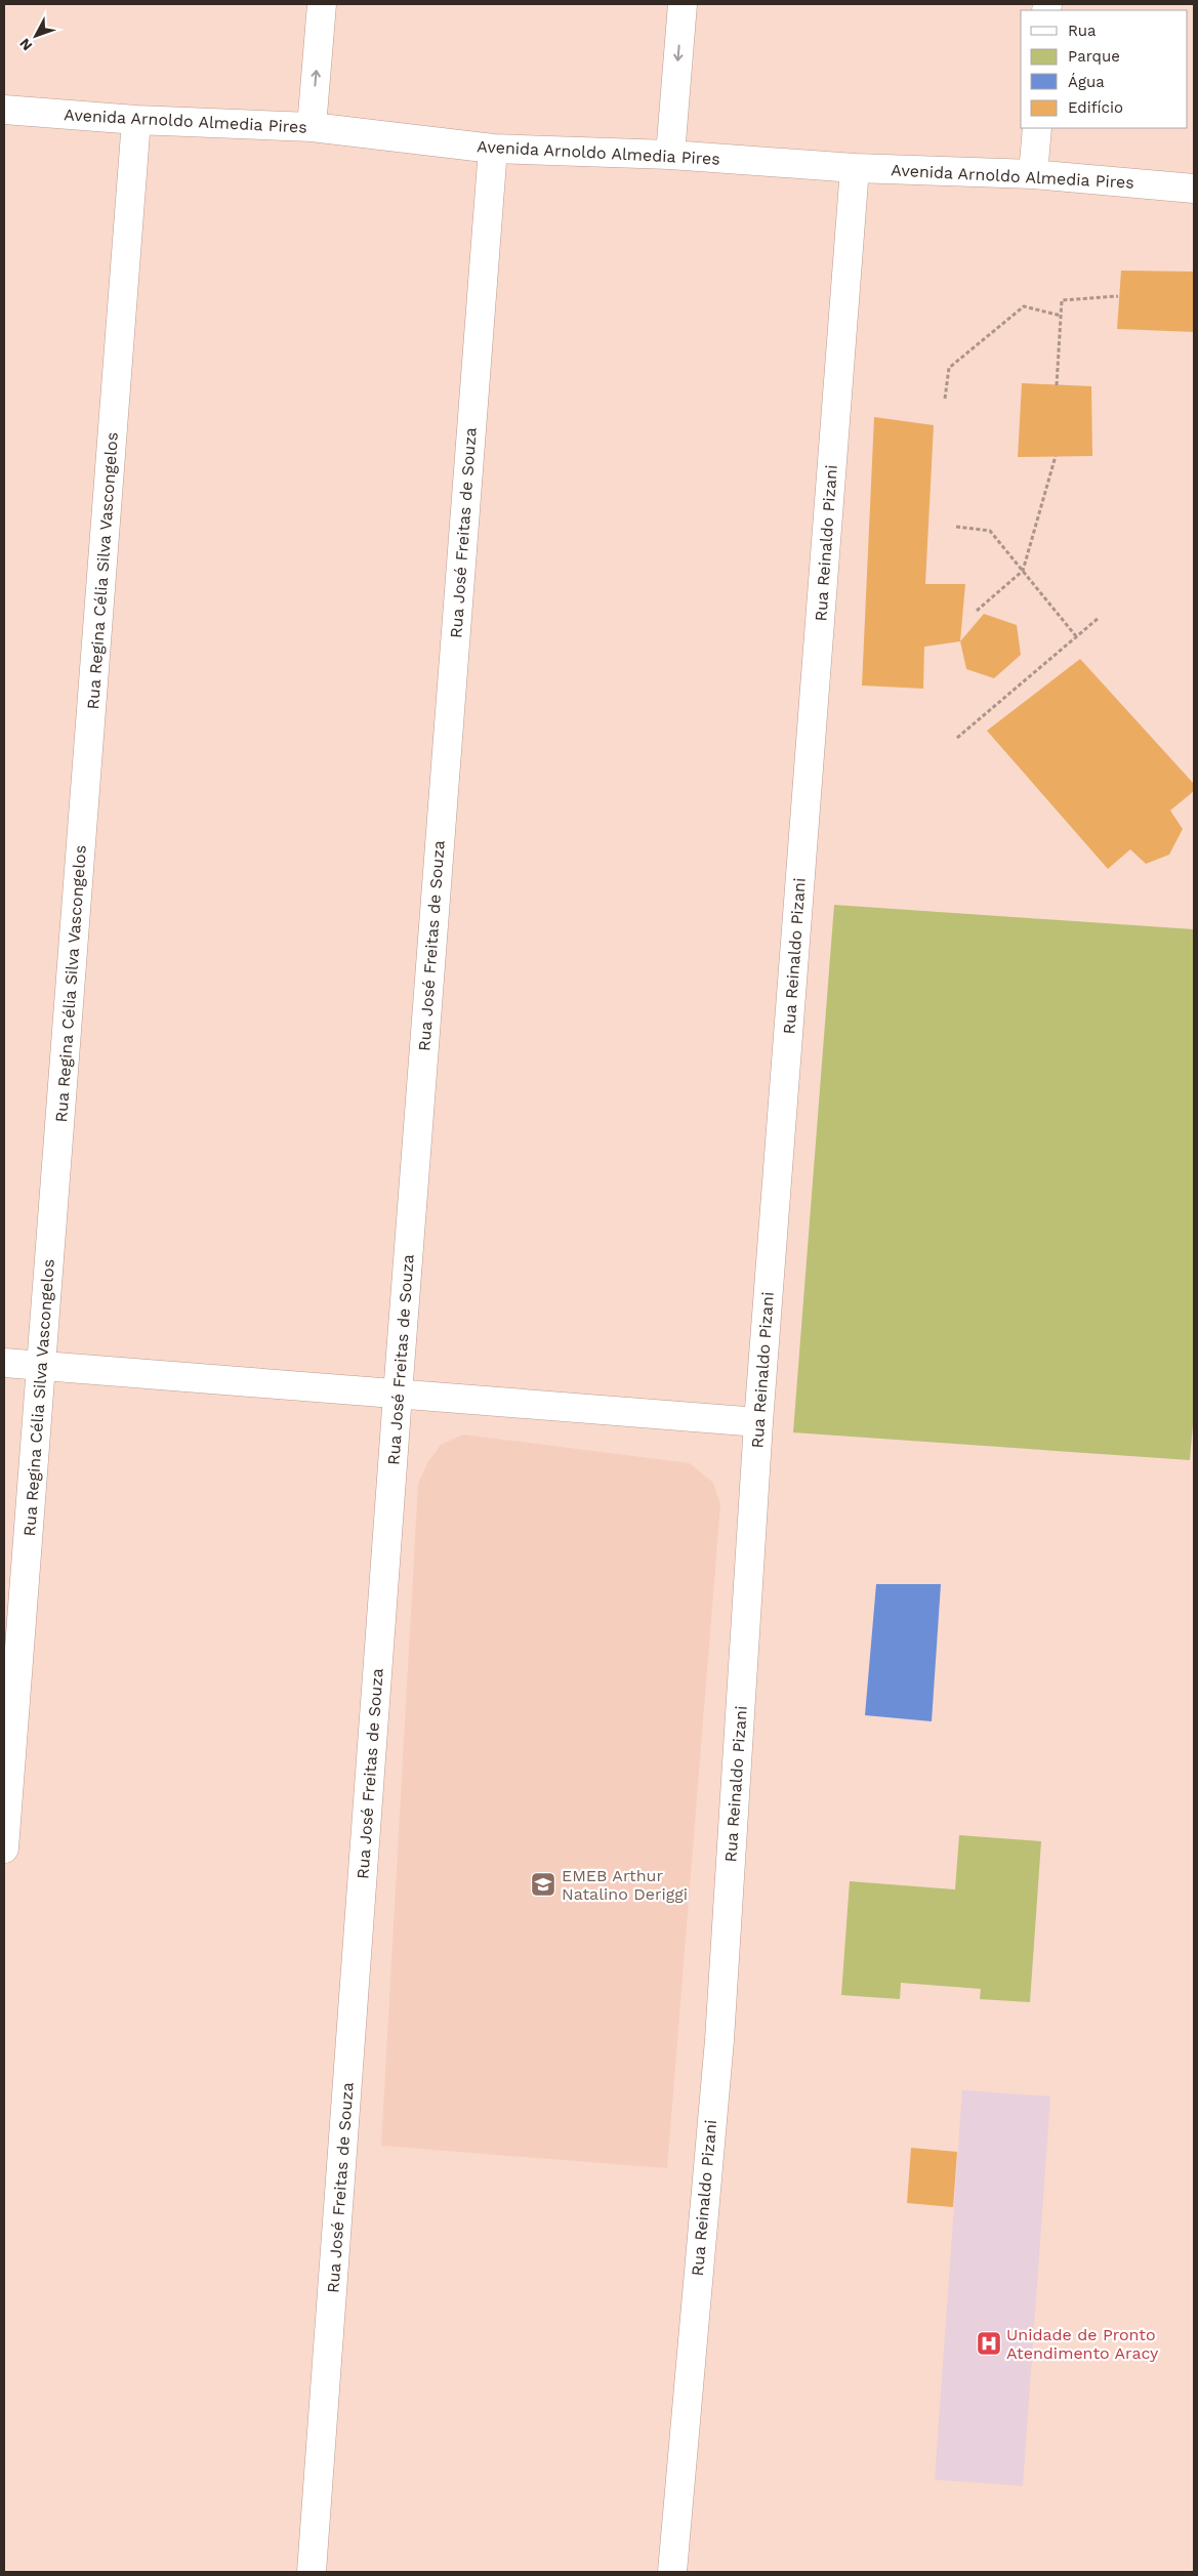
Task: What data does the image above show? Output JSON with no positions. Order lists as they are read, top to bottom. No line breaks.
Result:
{"streets":{"street":["Avenida Arnoldo Almedia Pires","Rua José Freitas de Souza","Rua Reinaldo Pizani","Rua Regina Célia Silva Vascongelos"]},"crossings":[["Avenida Arnoldo Almedia Pires","Rua José Freitas de Souza"],["Avenida Arnoldo Almedia Pires","Rua Reinaldo Pizani"],["Avenida Arnoldo Almedia Pires","Rua Regina Célia Silva Vascongelos"]],"places":{"school or university":["EMEB Arthur Natalino Deriggi"],"hospital":["Unidade de Pronto Atendimento Aracy"]},"legend":["Rua","Parque","Água","Edifício"],"north":"bottom left"}
